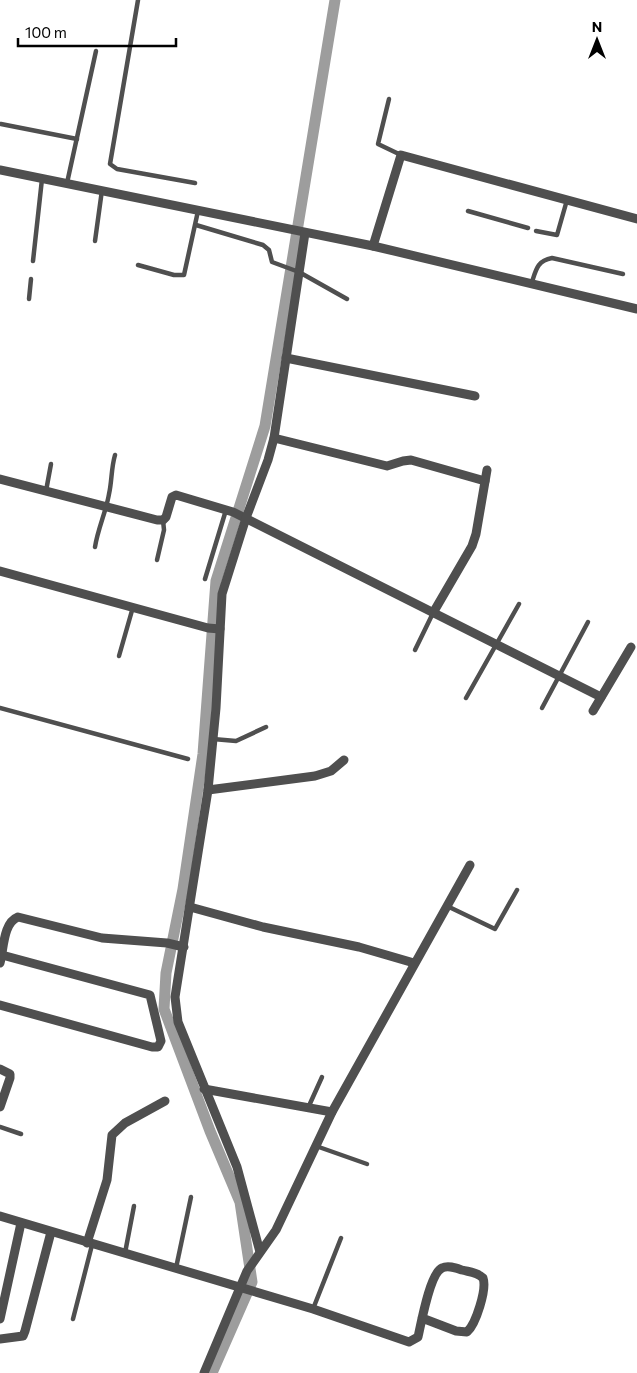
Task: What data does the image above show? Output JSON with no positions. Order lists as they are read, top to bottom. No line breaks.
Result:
{"scale_bar":"100 m","north":"top"}
